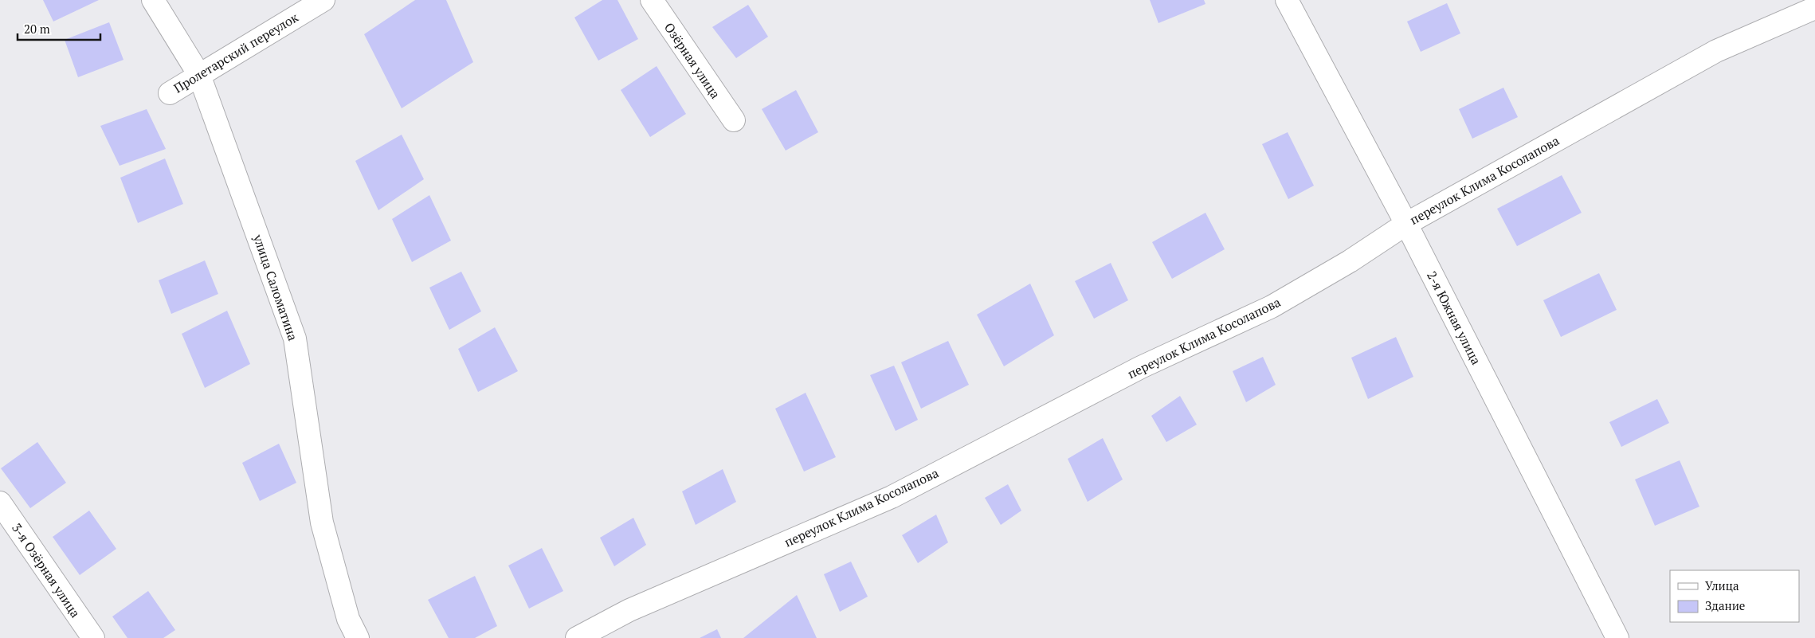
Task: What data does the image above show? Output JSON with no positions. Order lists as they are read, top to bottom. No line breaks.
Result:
{"streets":{"street":["Пролетарский переулок","Озёрная улица","переулок Клима Косолапова","улица Саломатина","2-я Южная улица","3-я Озёрная улица"]},"crossings":[["Пролетарский переулок","улица Саломатина"],["переулок Клима Косолапова","2-я Южная улица"]],"legend":["Улица","Здание"],"scale_bar":"20 m"}
